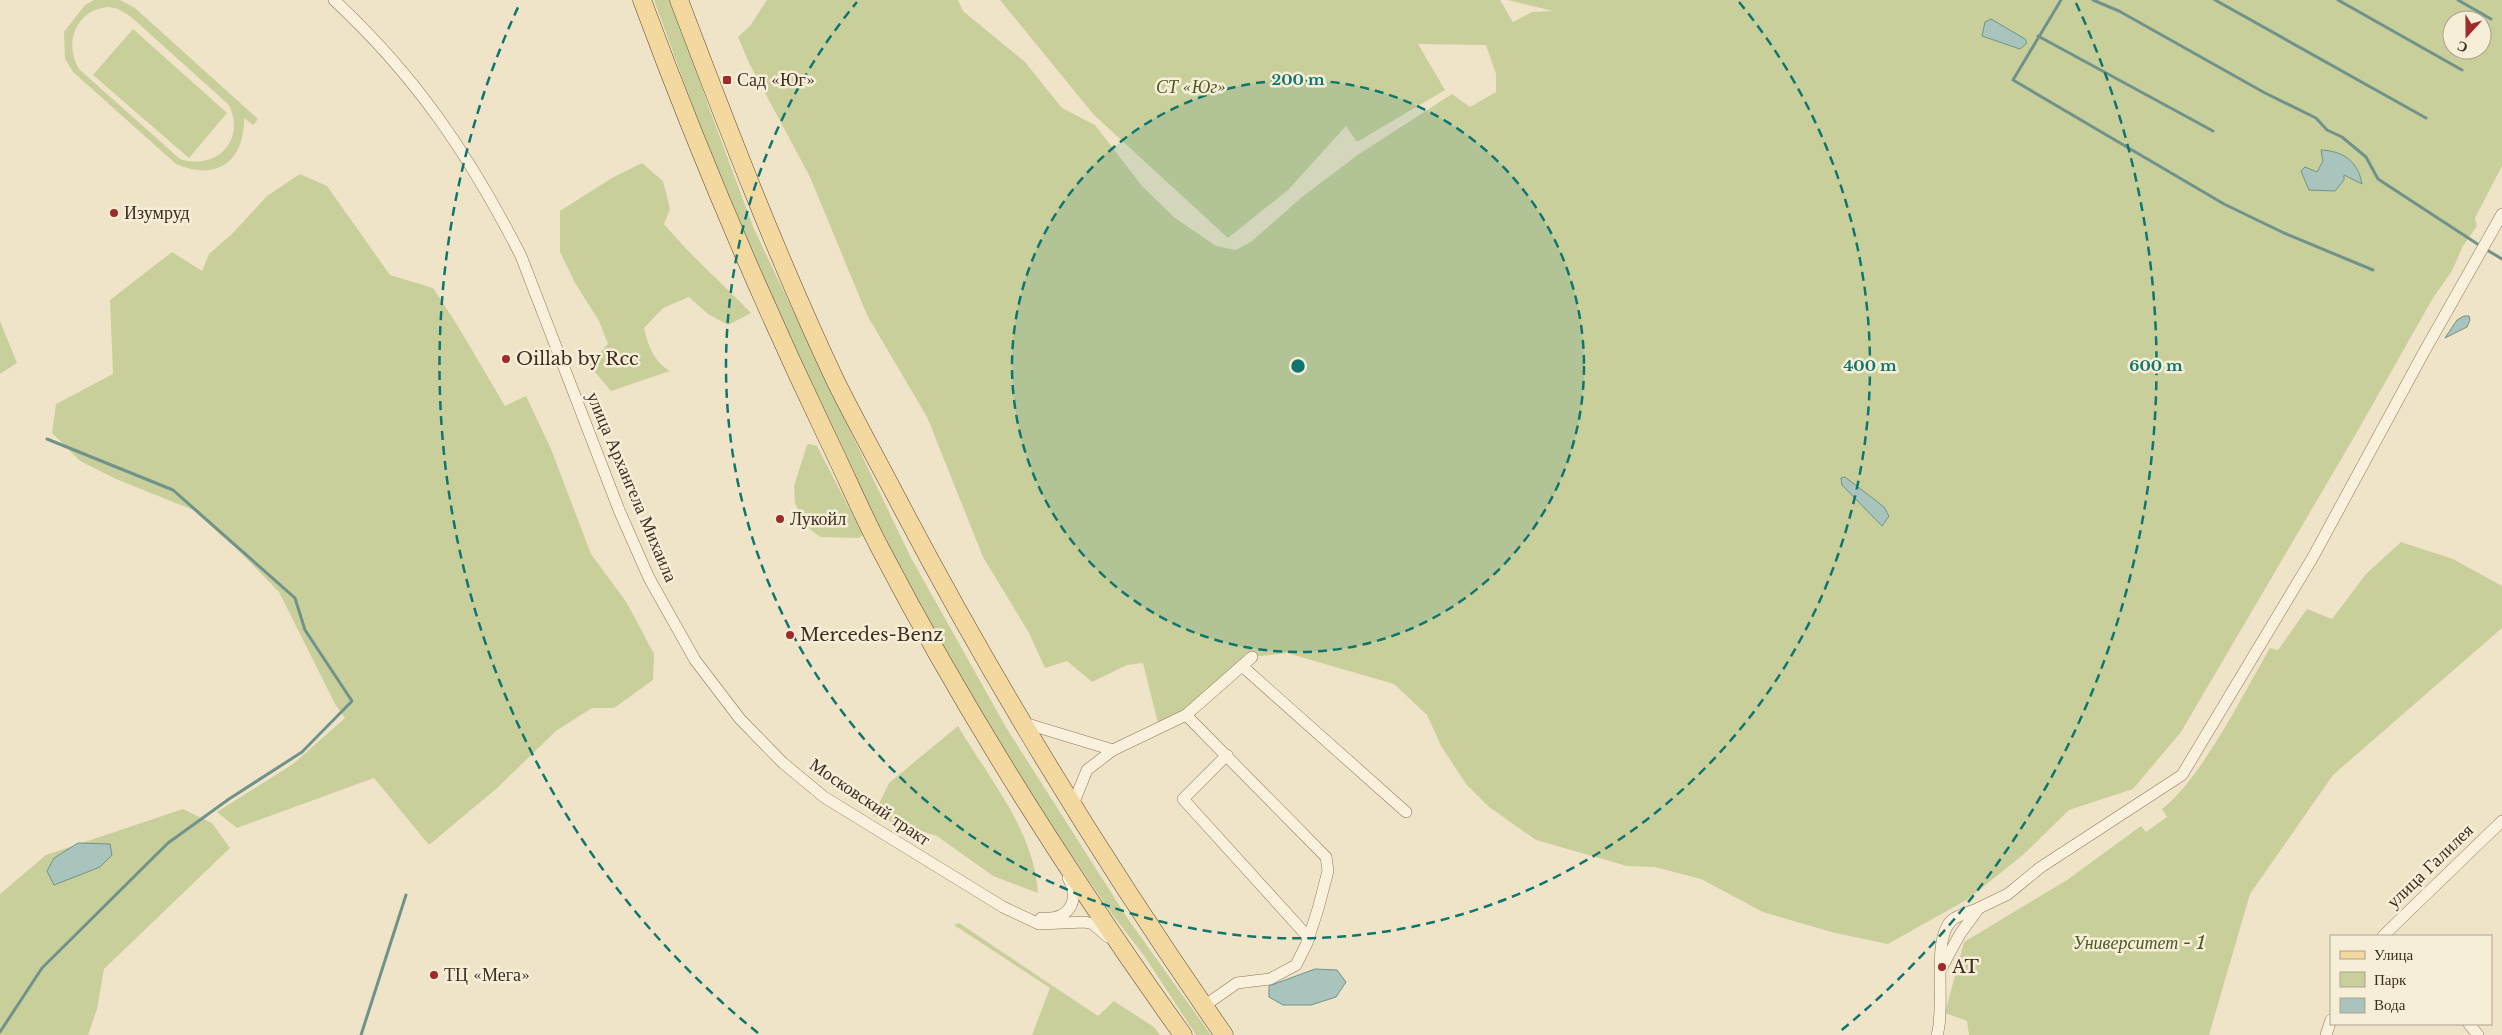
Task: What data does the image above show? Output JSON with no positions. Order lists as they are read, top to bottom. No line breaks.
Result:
{"streets":{"street":["улица Архангела Михаила","Московский тракт","улица Галилея"]},"crossings":[["улица Архангела Михаила","Московский тракт"]],"parks":["СТ «Юг»","Университет - 1"],"places":{"transit":["Сад «Юг»"],"other":["Изумруд","Oillab by Rcc","Лукойл","Mercedes-Benz","AT","ТЦ «Мега»"]},"legend":["Улица","Парк","Вода"],"north":"bottom","rings":["200 m","400 m","600 m"]}
